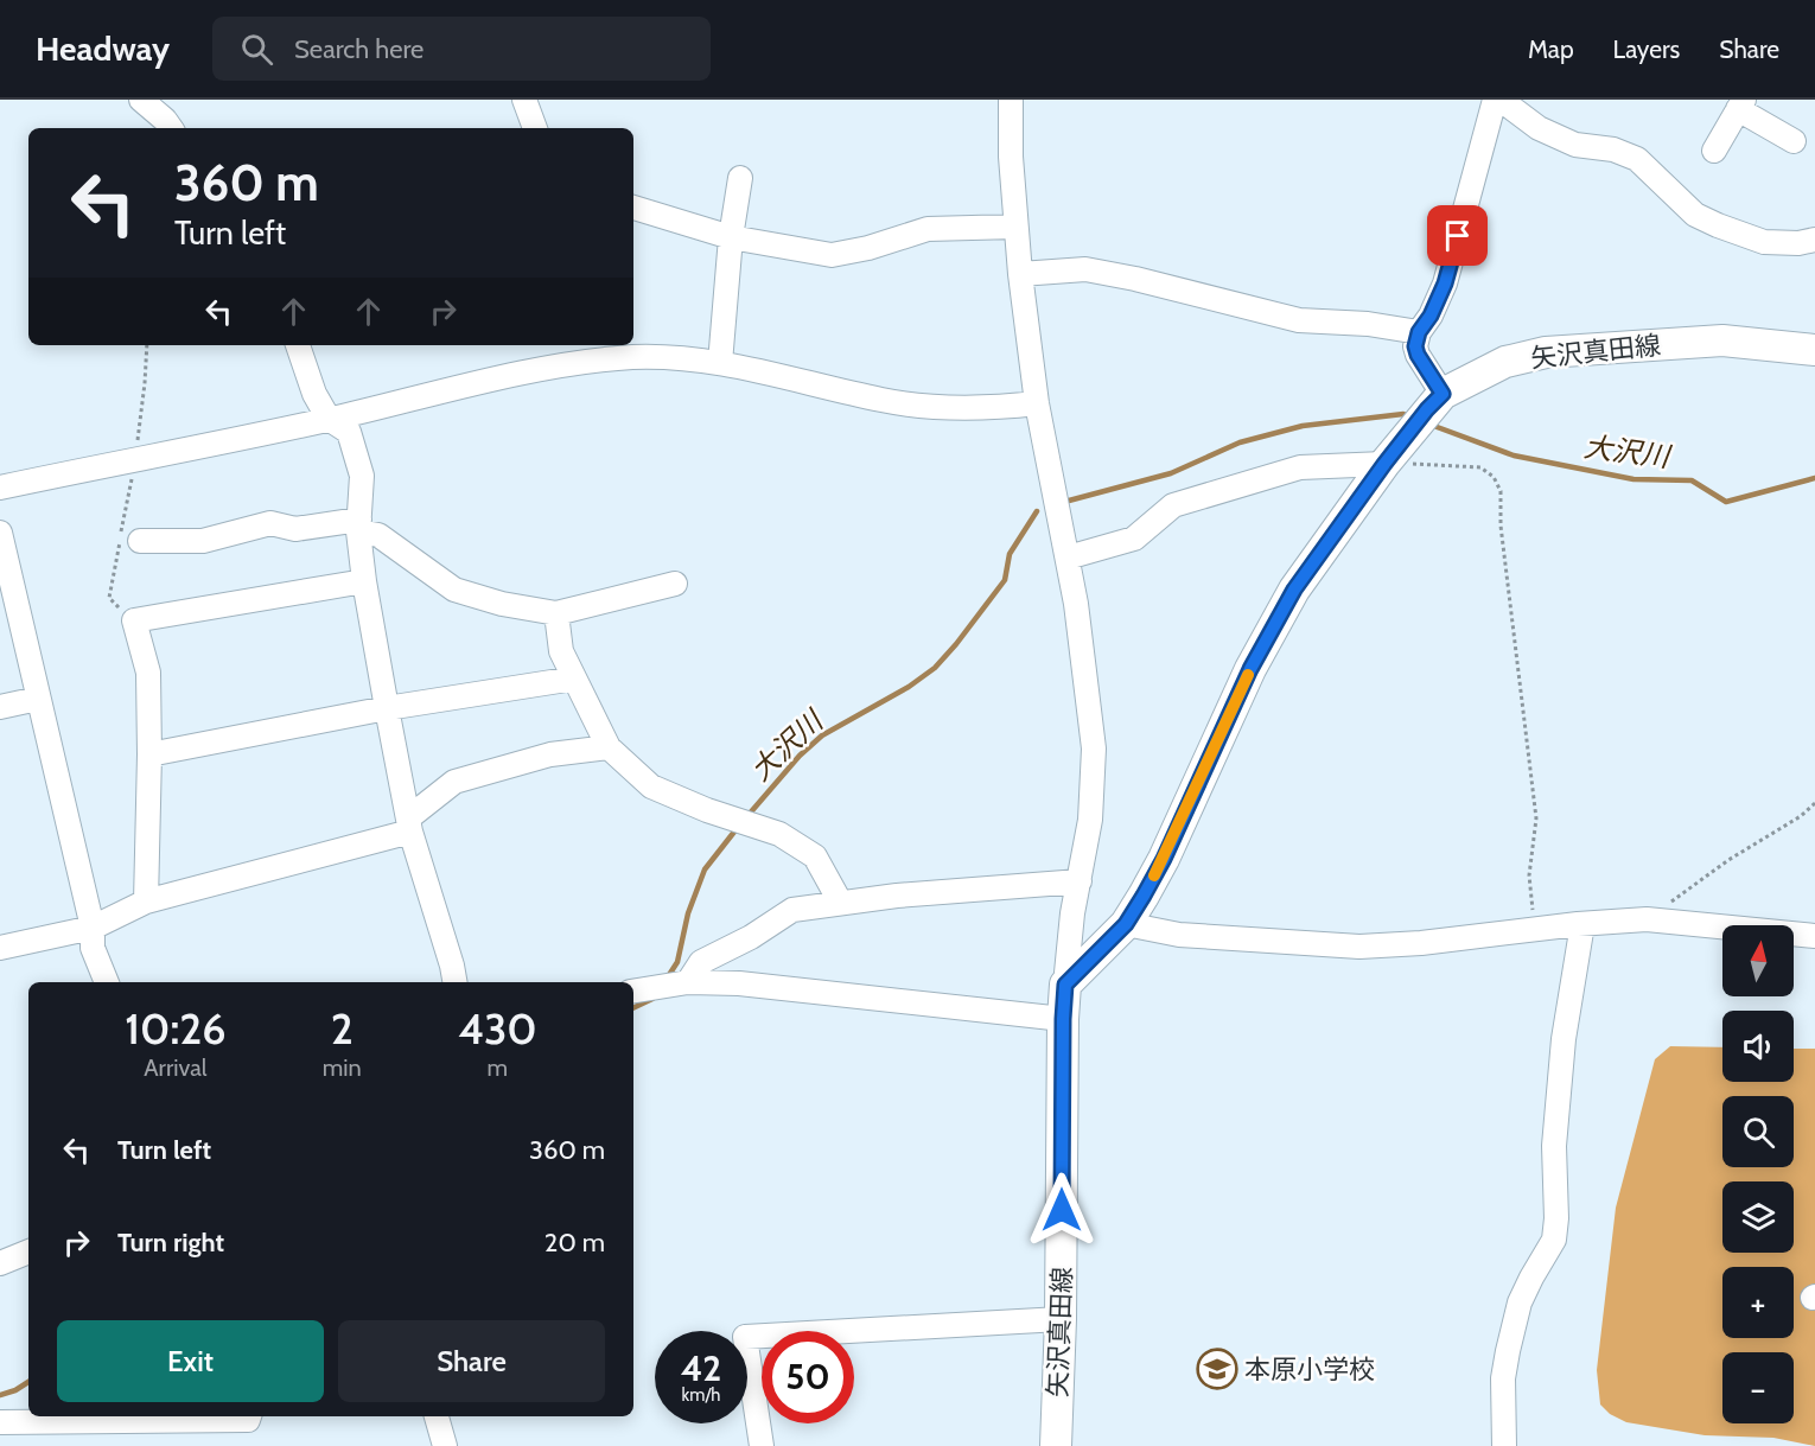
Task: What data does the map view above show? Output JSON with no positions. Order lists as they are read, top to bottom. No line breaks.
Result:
{"streets":{"main road":["矢沢真田線"]},"water":["大沢川"],"places":{"school or university":["本原小学校"]},"north":"top","page":{"header":"Headway","search":"Search here","nav":["Map","Layers","Share"],"turn":["360 m","Turn left"],"map_buttons":["+","−"],"eta":["10:26","Arrival","2","min","430","m"],"list":[{"name":"Turn left","value":"360 m"},{"name":"Turn right","value":"20 m"}],"buttons":["Exit","Share"],"speed":"42 km/h","limit":"50"}}
